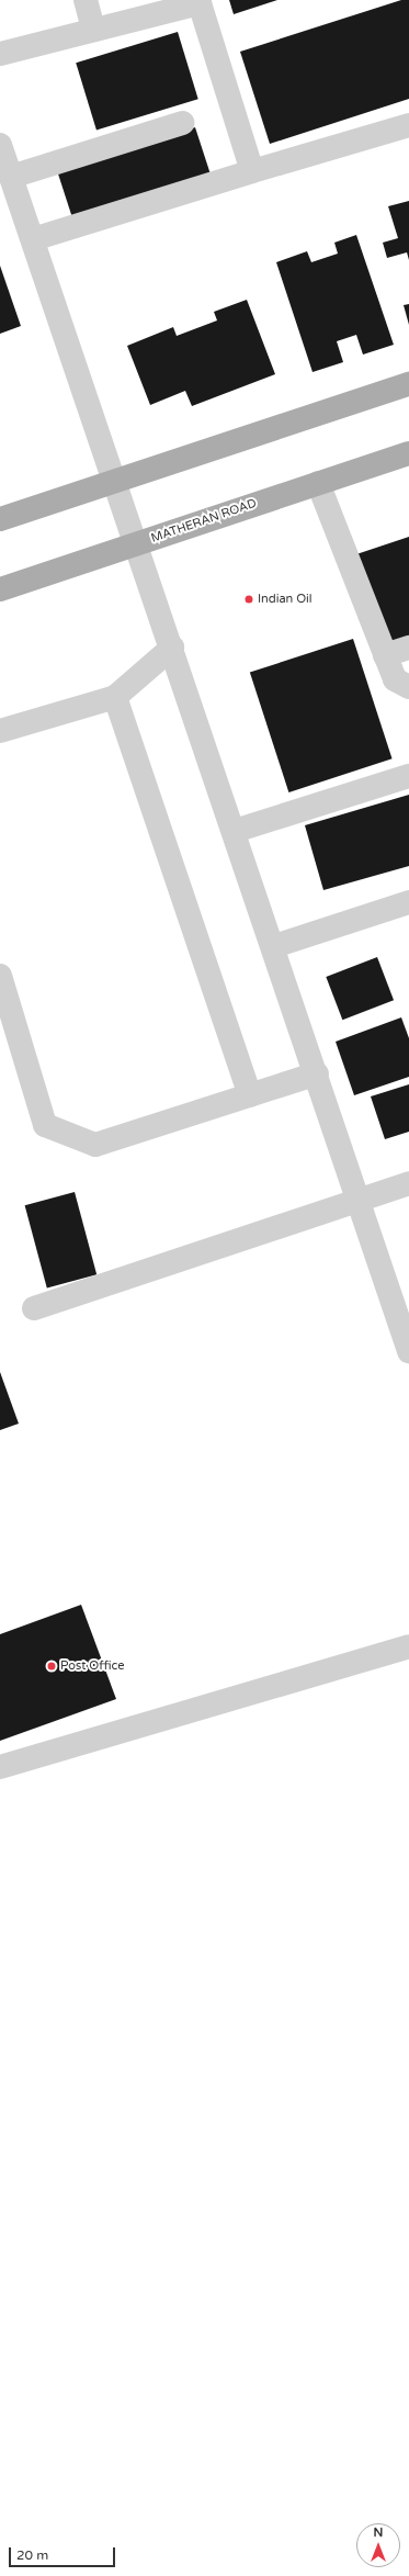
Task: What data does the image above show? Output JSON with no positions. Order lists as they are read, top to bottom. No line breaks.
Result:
{"streets":{"main road":["MATHERAN ROAD"]},"places":["Indian Oil","Post Office"],"scale_bar":"20 m","north":"top"}
